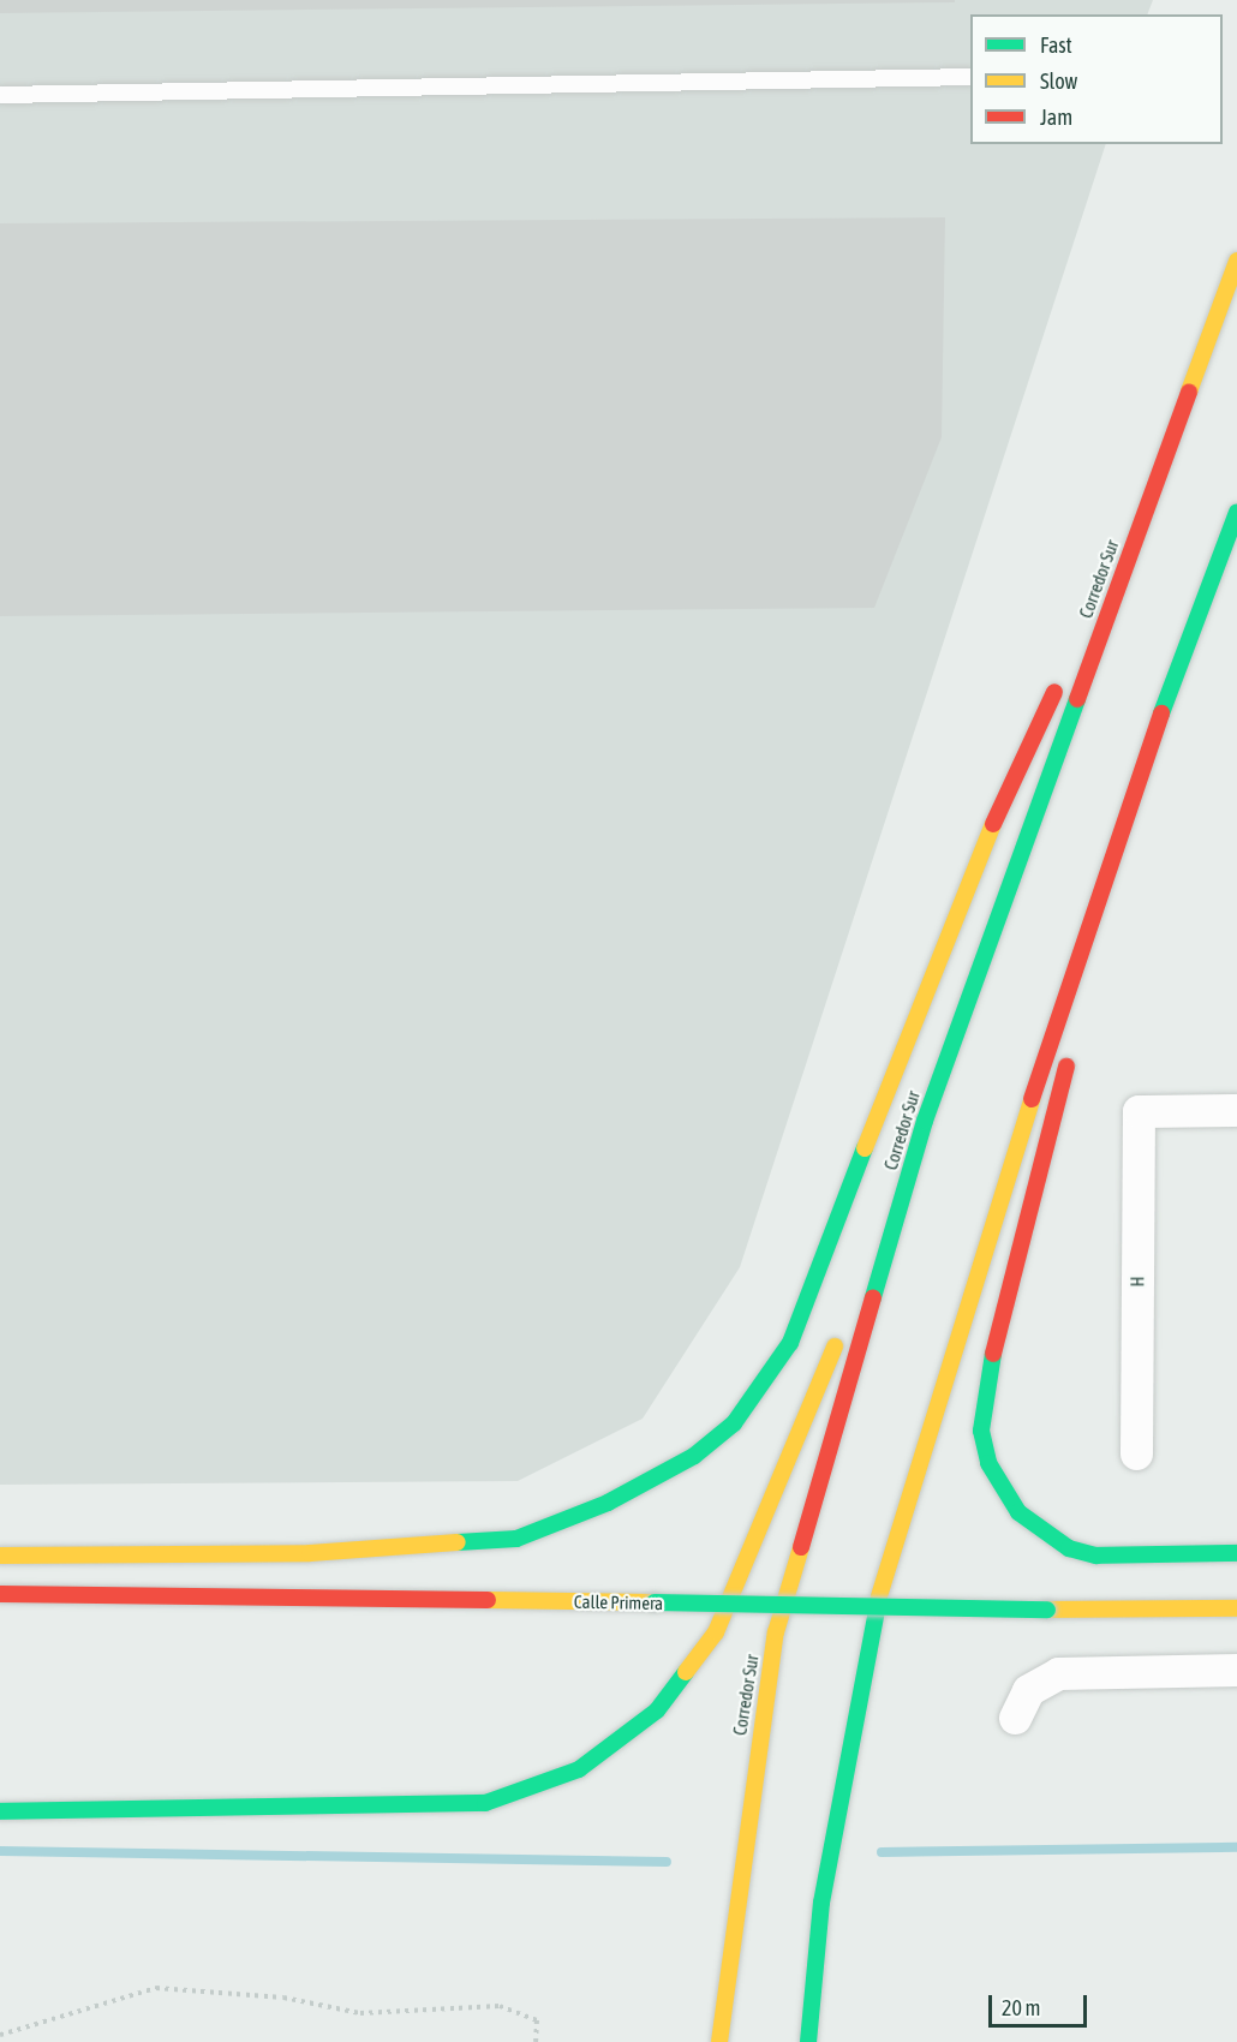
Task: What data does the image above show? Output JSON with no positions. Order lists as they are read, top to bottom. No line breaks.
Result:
{"streets":{"main road":["Corredor Sur","Calle Primera"],"street":["H"]},"legend":["Fast","Slow","Jam"],"scale_bar":"20 m"}
